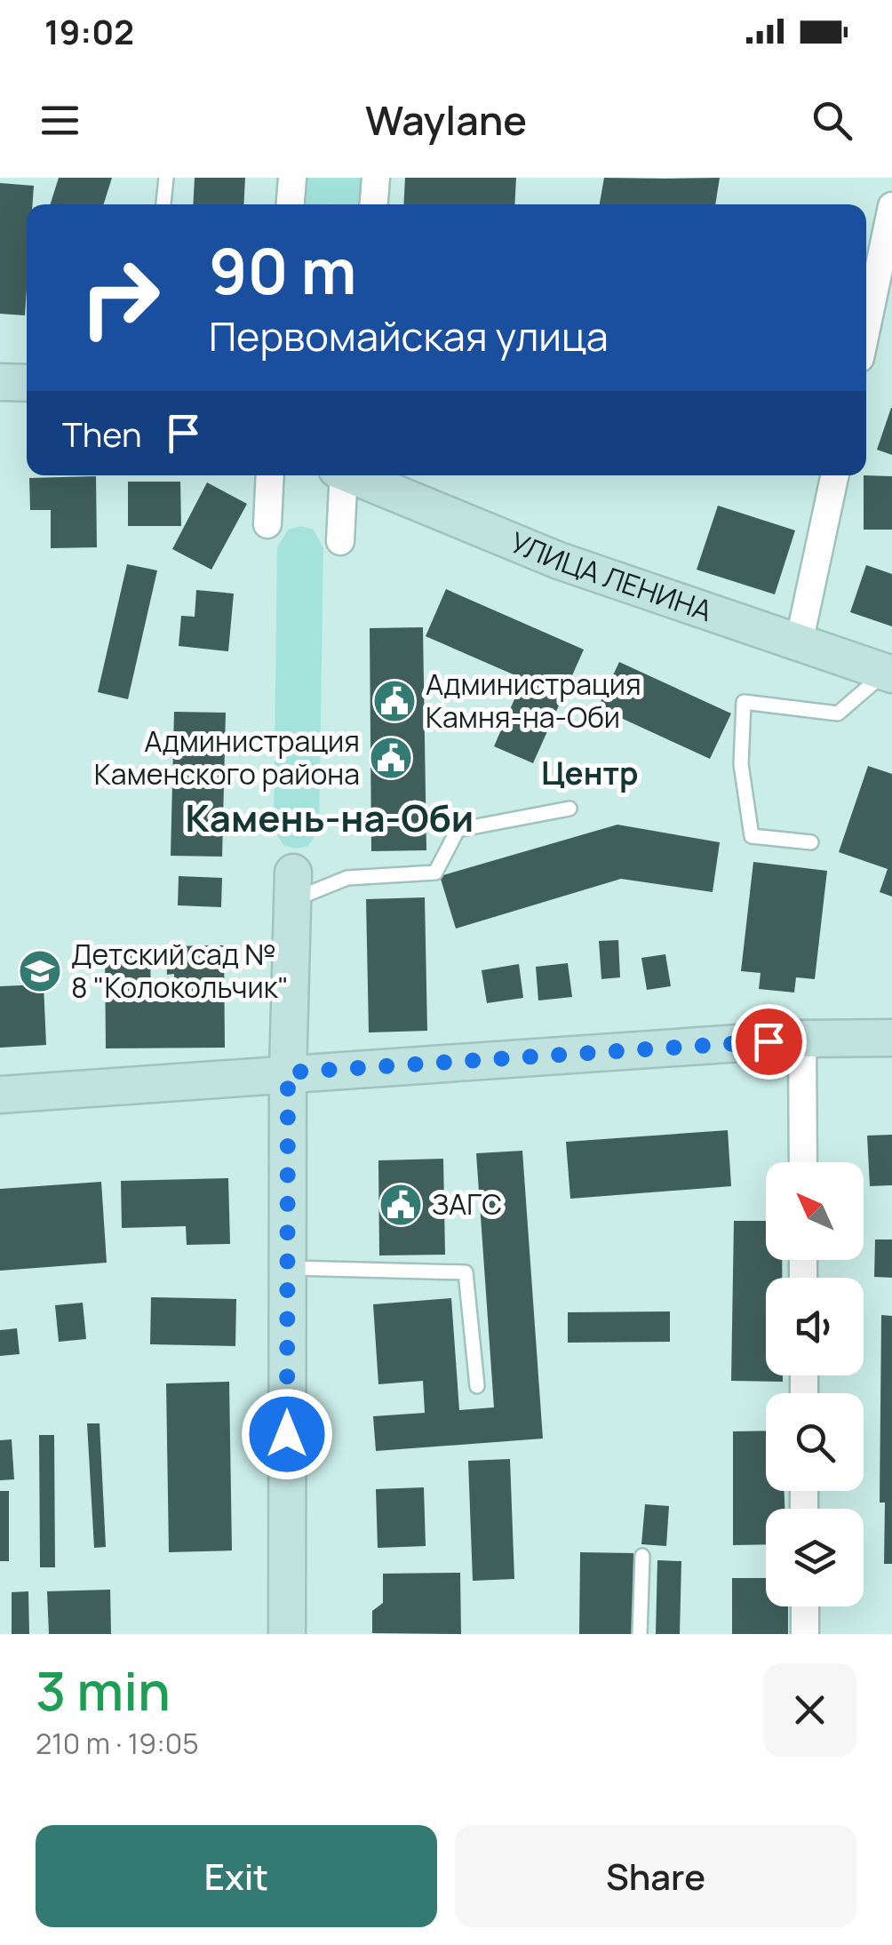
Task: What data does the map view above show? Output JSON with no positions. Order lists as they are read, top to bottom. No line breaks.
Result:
{"streets":{"street":["УЛИЦА ЛЕНИНА"]},"districts":["Центр","Камень-на-Оби"],"places":{"public building":["Администрация Камня-на-Оби","Администрация Каменского района","ЗАГС"],"school or university":["Детский сад № 8 \"Колокольчик\""]},"north":"top left","page":{"status":"19:02","header":"Waylane","turn":["90 m","Первомайская улица"],"then":"Then","heading":["3 min","210 m · 19:05"],"buttons":["Exit","Share"]}}
